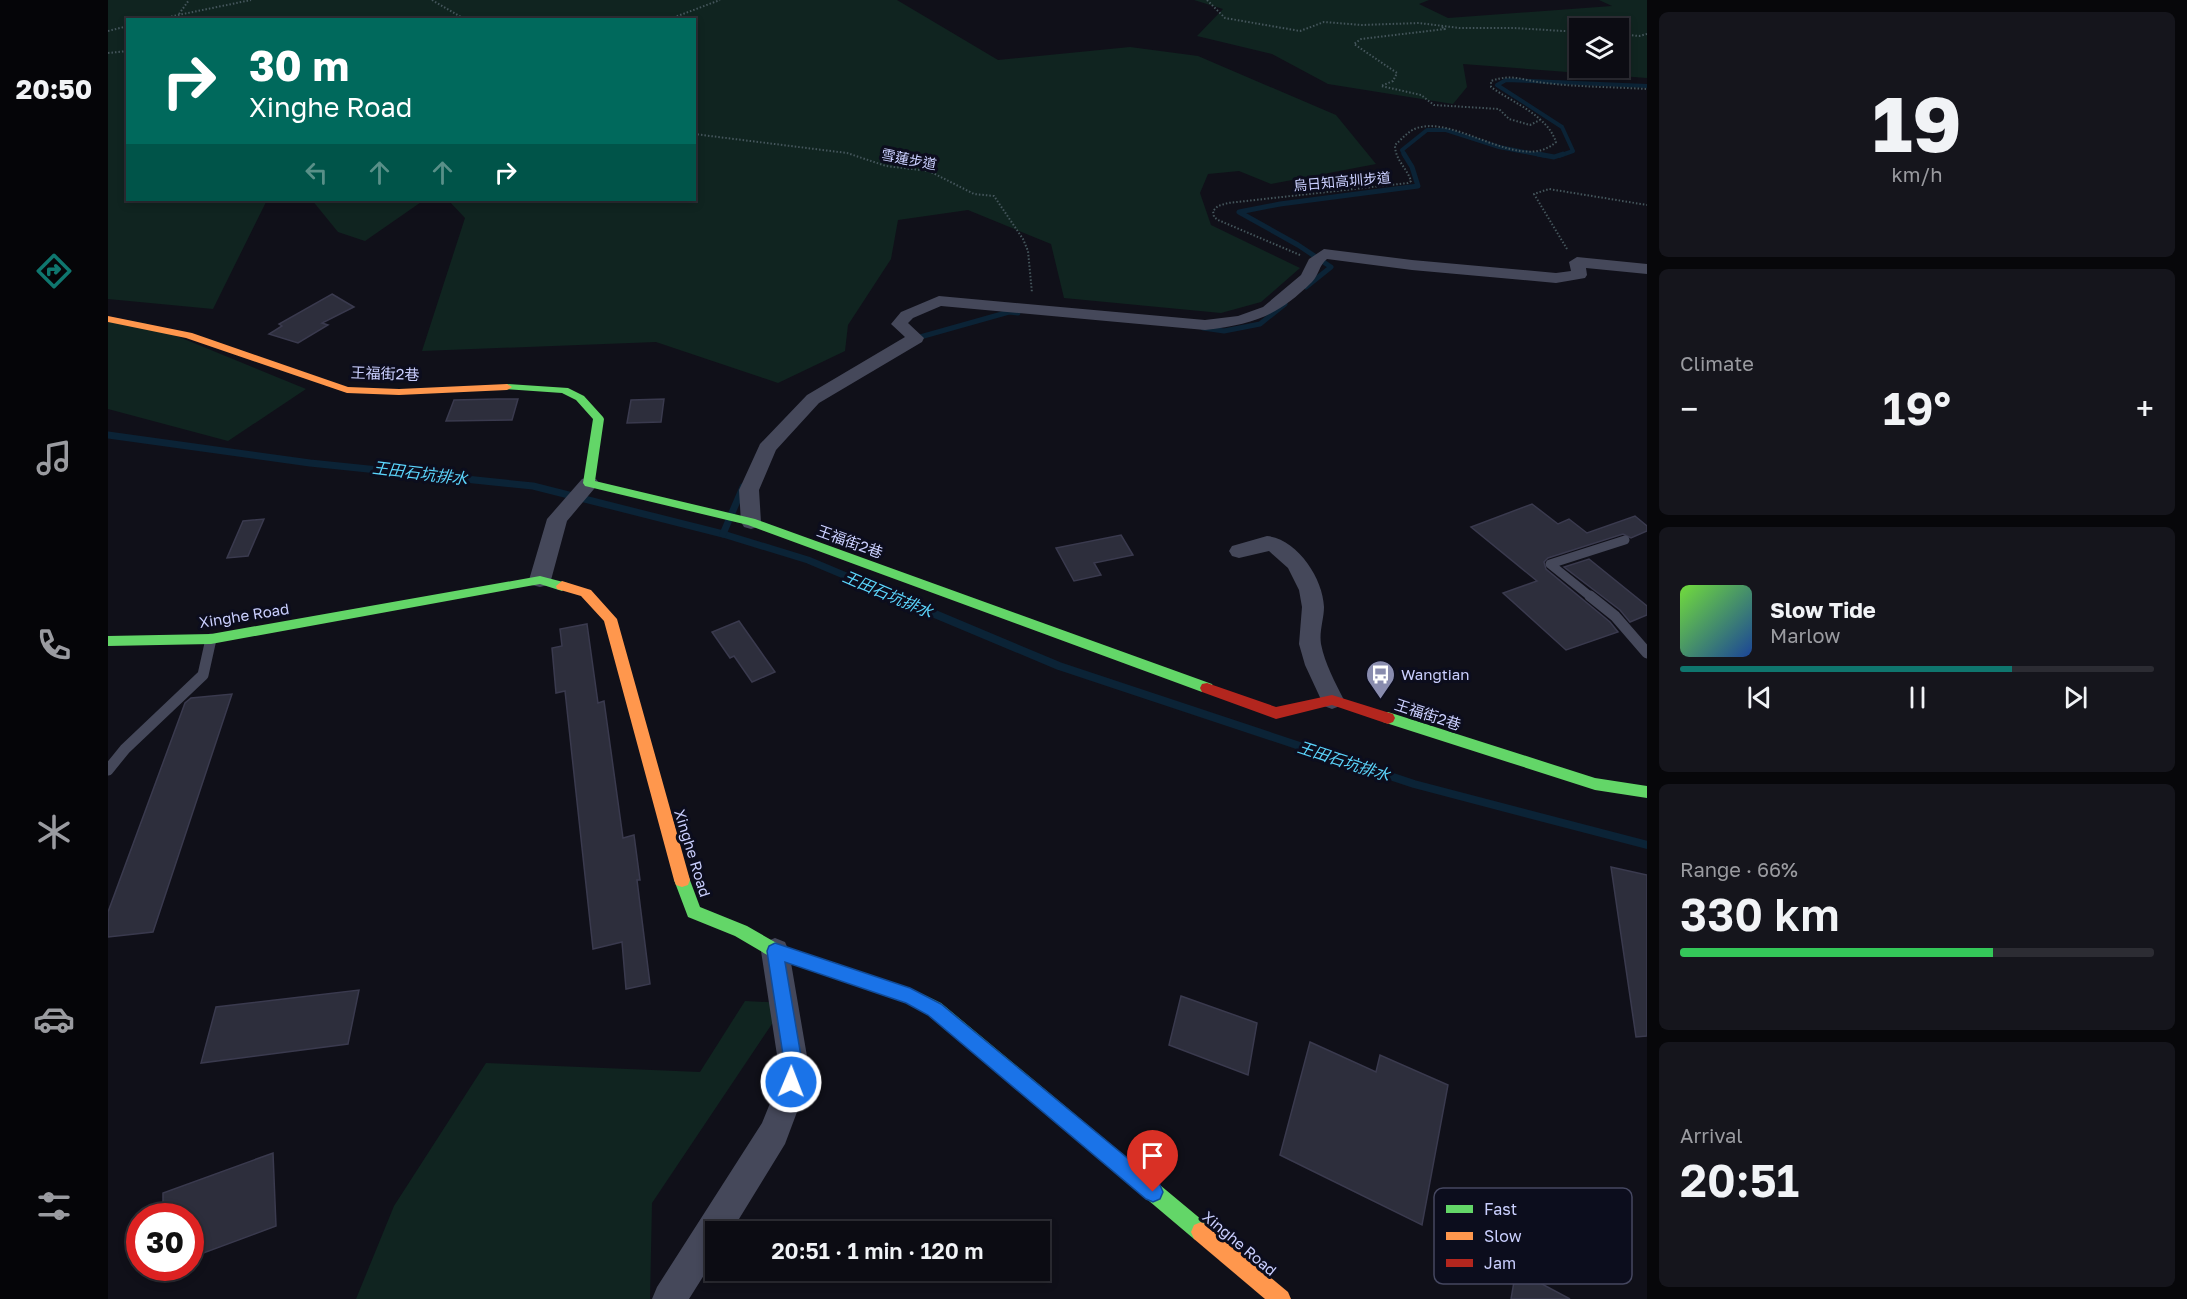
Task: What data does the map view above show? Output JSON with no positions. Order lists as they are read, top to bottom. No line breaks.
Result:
{"streets":{"street":["王福街2巷","Xinghe Road"],"path":["雪蓮步道","烏日知高圳步道"]},"water":["王田石坑排水"],"places":{"bus stop":["Wangtian"]},"legend":["Fast","Slow","Jam"],"page":{"tabs":"20:50","tile":[["19","km/h"],"Climate",["Range · 66%","330 km"],["Arrival","20:51"]],"turn":["30 m","Xinghe Road"],"heat":["−","19°","+"],"song":["Slow Tide","Marlow"],"limit":"30","trip":"20:51 · 1 min · 120 m"}}
